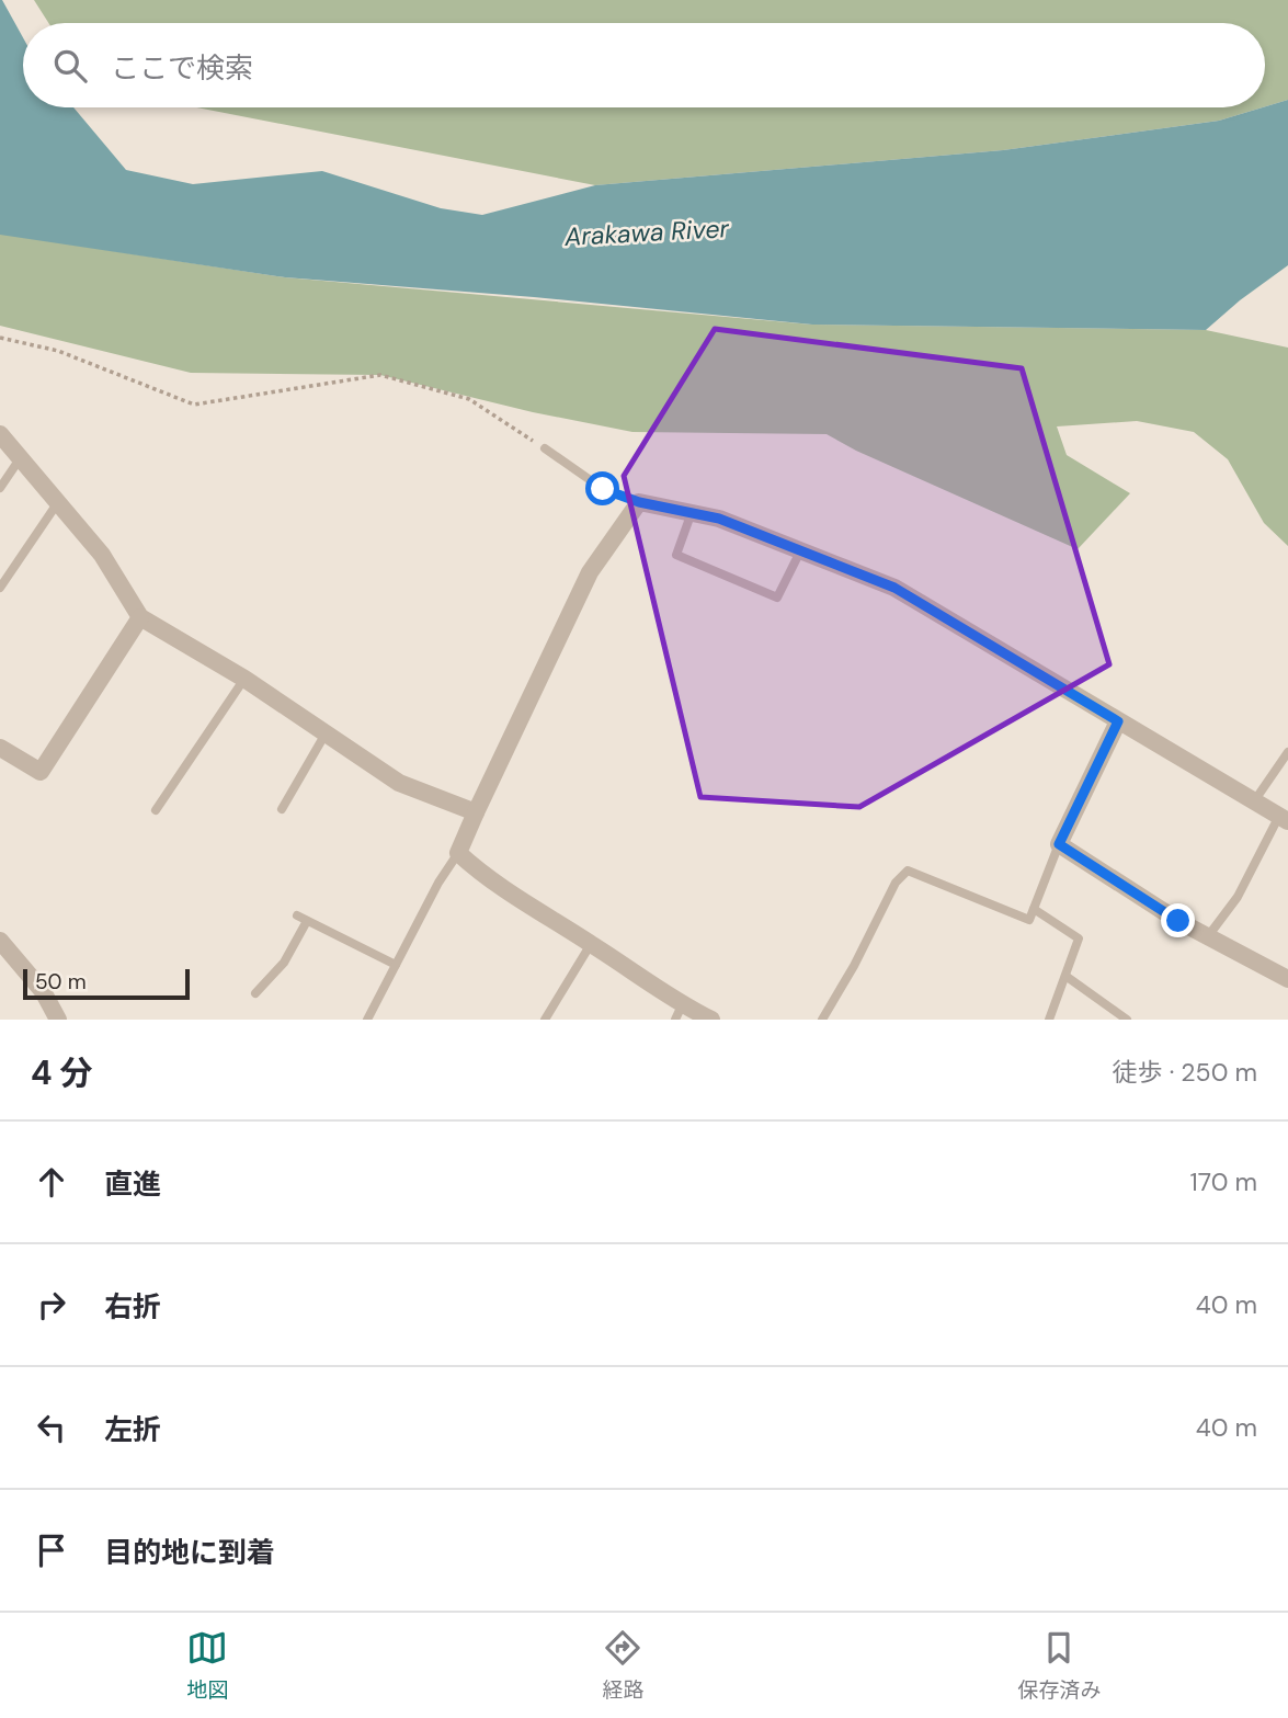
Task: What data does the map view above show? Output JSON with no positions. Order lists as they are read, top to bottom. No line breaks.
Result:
{"water":["Arakawa River"],"scale_bar":"50 m","page":{"search":"ここで検索","scale":"50 m","heading":["4 分","徒歩 · 250 m"],"list":[["直進","170 m"],["右折","40 m"],["左折","40 m"],"目的地に到着"],"nav":["地図","経路","保存済み"]}}
